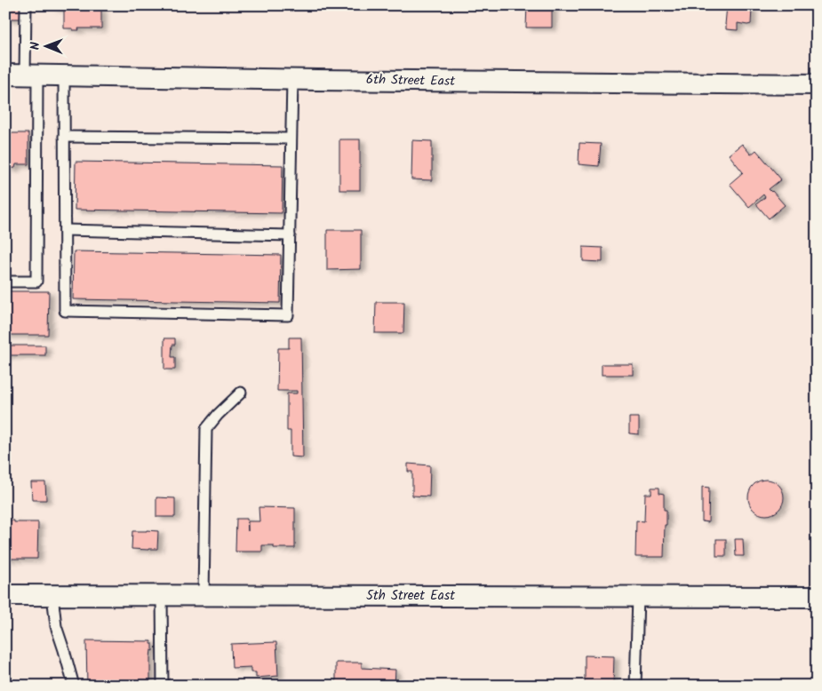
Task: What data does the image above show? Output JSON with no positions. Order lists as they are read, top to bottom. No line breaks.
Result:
{"streets":{"street":["6th Street East","5th Street East"]},"north":"left"}
